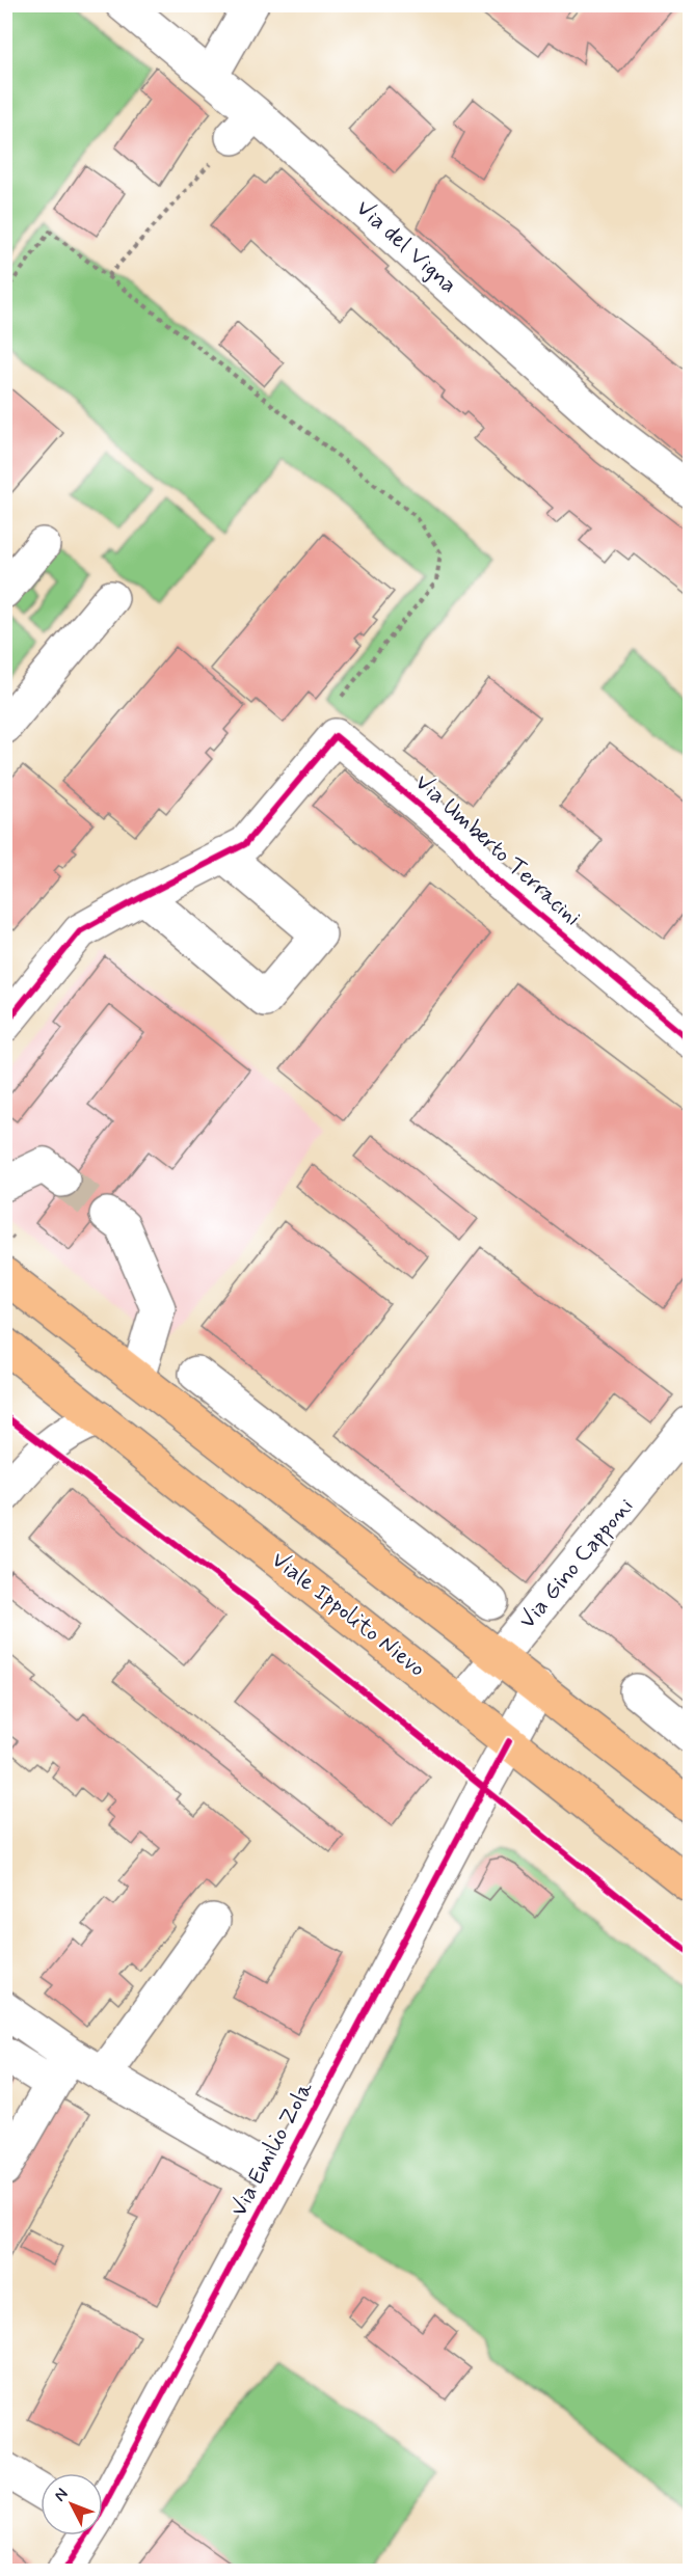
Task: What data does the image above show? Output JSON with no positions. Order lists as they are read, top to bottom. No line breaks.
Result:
{"streets":{"main road":["Viale Ippolito Nievo"],"street":["Via del Vigna","Via Umberto Terracini","Via Gino Capponi","Via Emilio Zola"]},"crossings":[["Via Gino Capponi","Viale Ippolito Nievo"],["Viale Ippolito Nievo","Via Emilio Zola"]],"north":"top left"}
